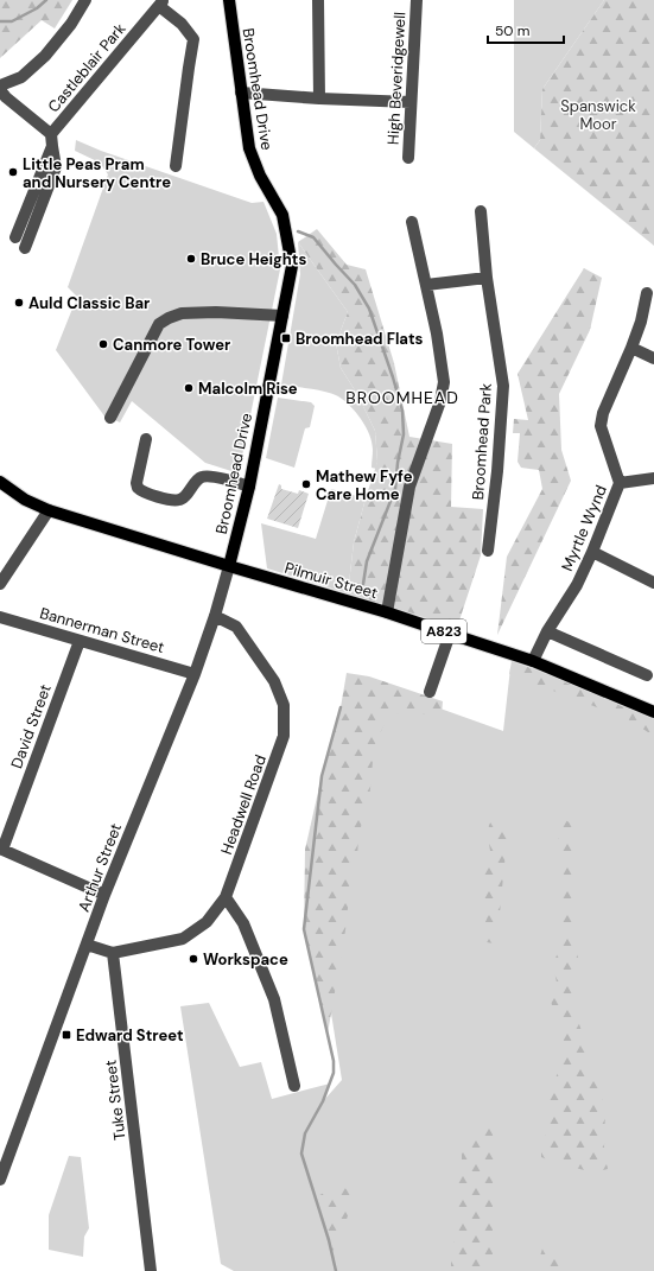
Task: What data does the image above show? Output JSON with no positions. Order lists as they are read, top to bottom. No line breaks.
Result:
{"streets":{"main road":["Broomhead Drive","Pilmuir Street","A823"],"street":["Castleblair Park","High Beveridgewell","Broomhead Park","Myrtle Wynd","Bannerman Street","David Street","Headwell Road","Arthur Street","Tuke Street"]},"crossings":[["Broomhead Drive","Pilmuir Street"],["Broomhead Drive","Arthur Street"],["Myrtle Wynd","Pilmuir Street"],["Pilmuir Street","Arthur Street"],["Bannerman Street","David Street"],["Bannerman Street","Arthur Street"],["Headwell Road","Arthur Street"],["Headwell Road","Tuke Street"]],"districts":["BROOMHEAD"],"parks":["Spanswick Moor"],"places":{"other":["Little Peas Pram and Nursery Centre","Bruce Heights","Auld Classic Bar","Canmore Tower","Malcolm Rise","Mathew Fyfe Care Home","Workspace"],"transit":["Broomhead Flats","Edward Street"]},"scale_bar":"50 m"}
